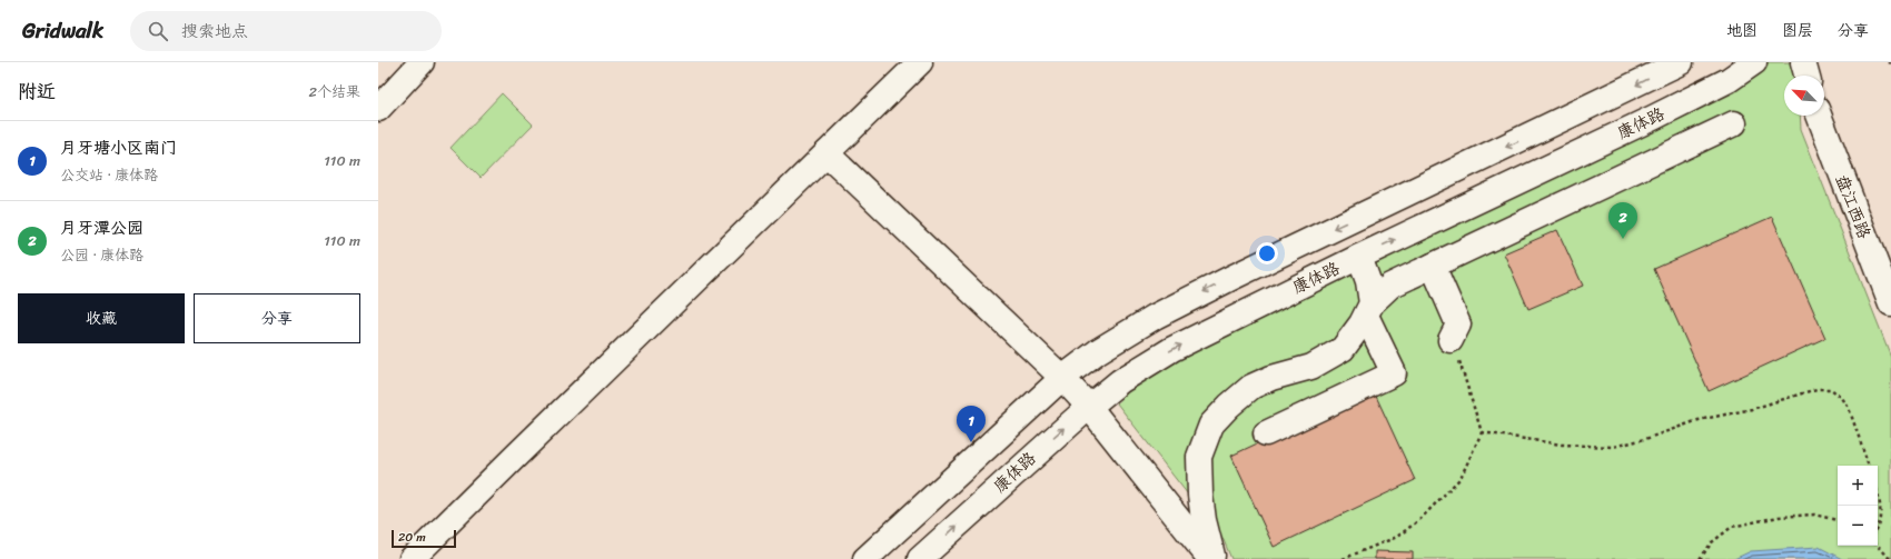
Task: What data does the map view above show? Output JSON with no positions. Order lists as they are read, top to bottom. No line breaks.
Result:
{"streets":{"street":["康体路","盘江西路"]},"scale_bar":"20 m","north":"top left","page":{"header":"Gridwalk","search":"搜索地点","nav":["地图","图层","分享"],"heading":["附近","2个结果"],"list":[{"mark":"1","name":"月牙塘小区南门","note":"公交站 · 康体路","value":"110 m"},{"mark":"2","name":"月牙潭公园","note":"公园 · 康体路","value":"110 m"}],"pins":["2","1"],"buttons":["收藏","分享"],"map_buttons":["+","−"],"scale":"20 m"}}
